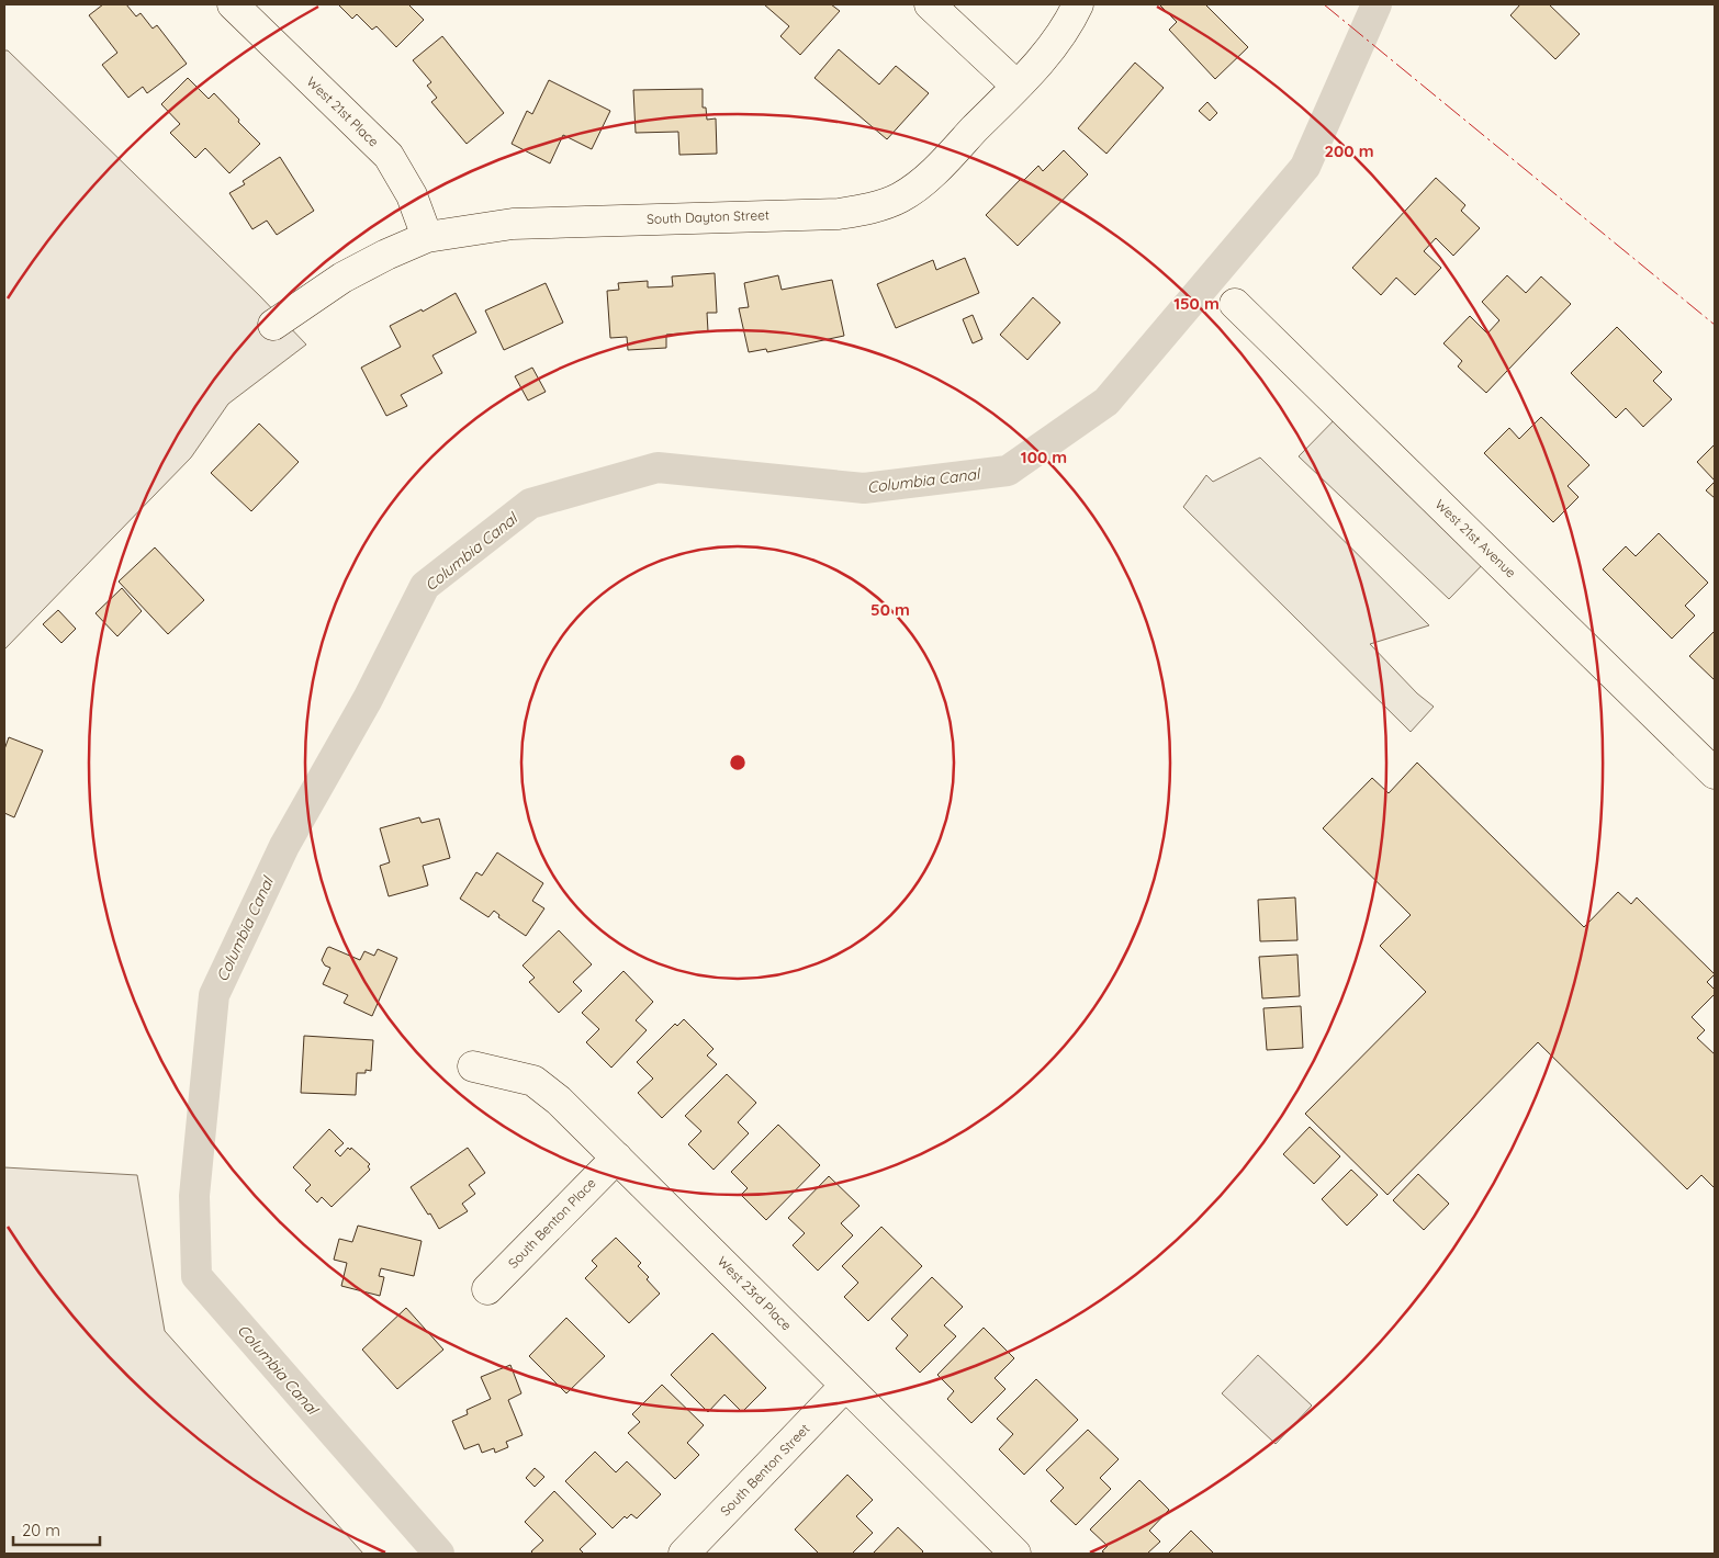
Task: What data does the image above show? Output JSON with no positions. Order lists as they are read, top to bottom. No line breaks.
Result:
{"streets":{"street":["West 21st Place","South Dayton Street","West 21st Avenue","South Benton Place","West 23rd Place","South Benton Street"]},"crossings":[["West 21st Place","South Dayton Street"],["South Benton Place","West 23rd Place"],["West 23rd Place","South Benton Street"]],"water":["Columbia Canal"],"scale_bar":"20 m","rings":["200 m","150 m","100 m","50 m"]}
